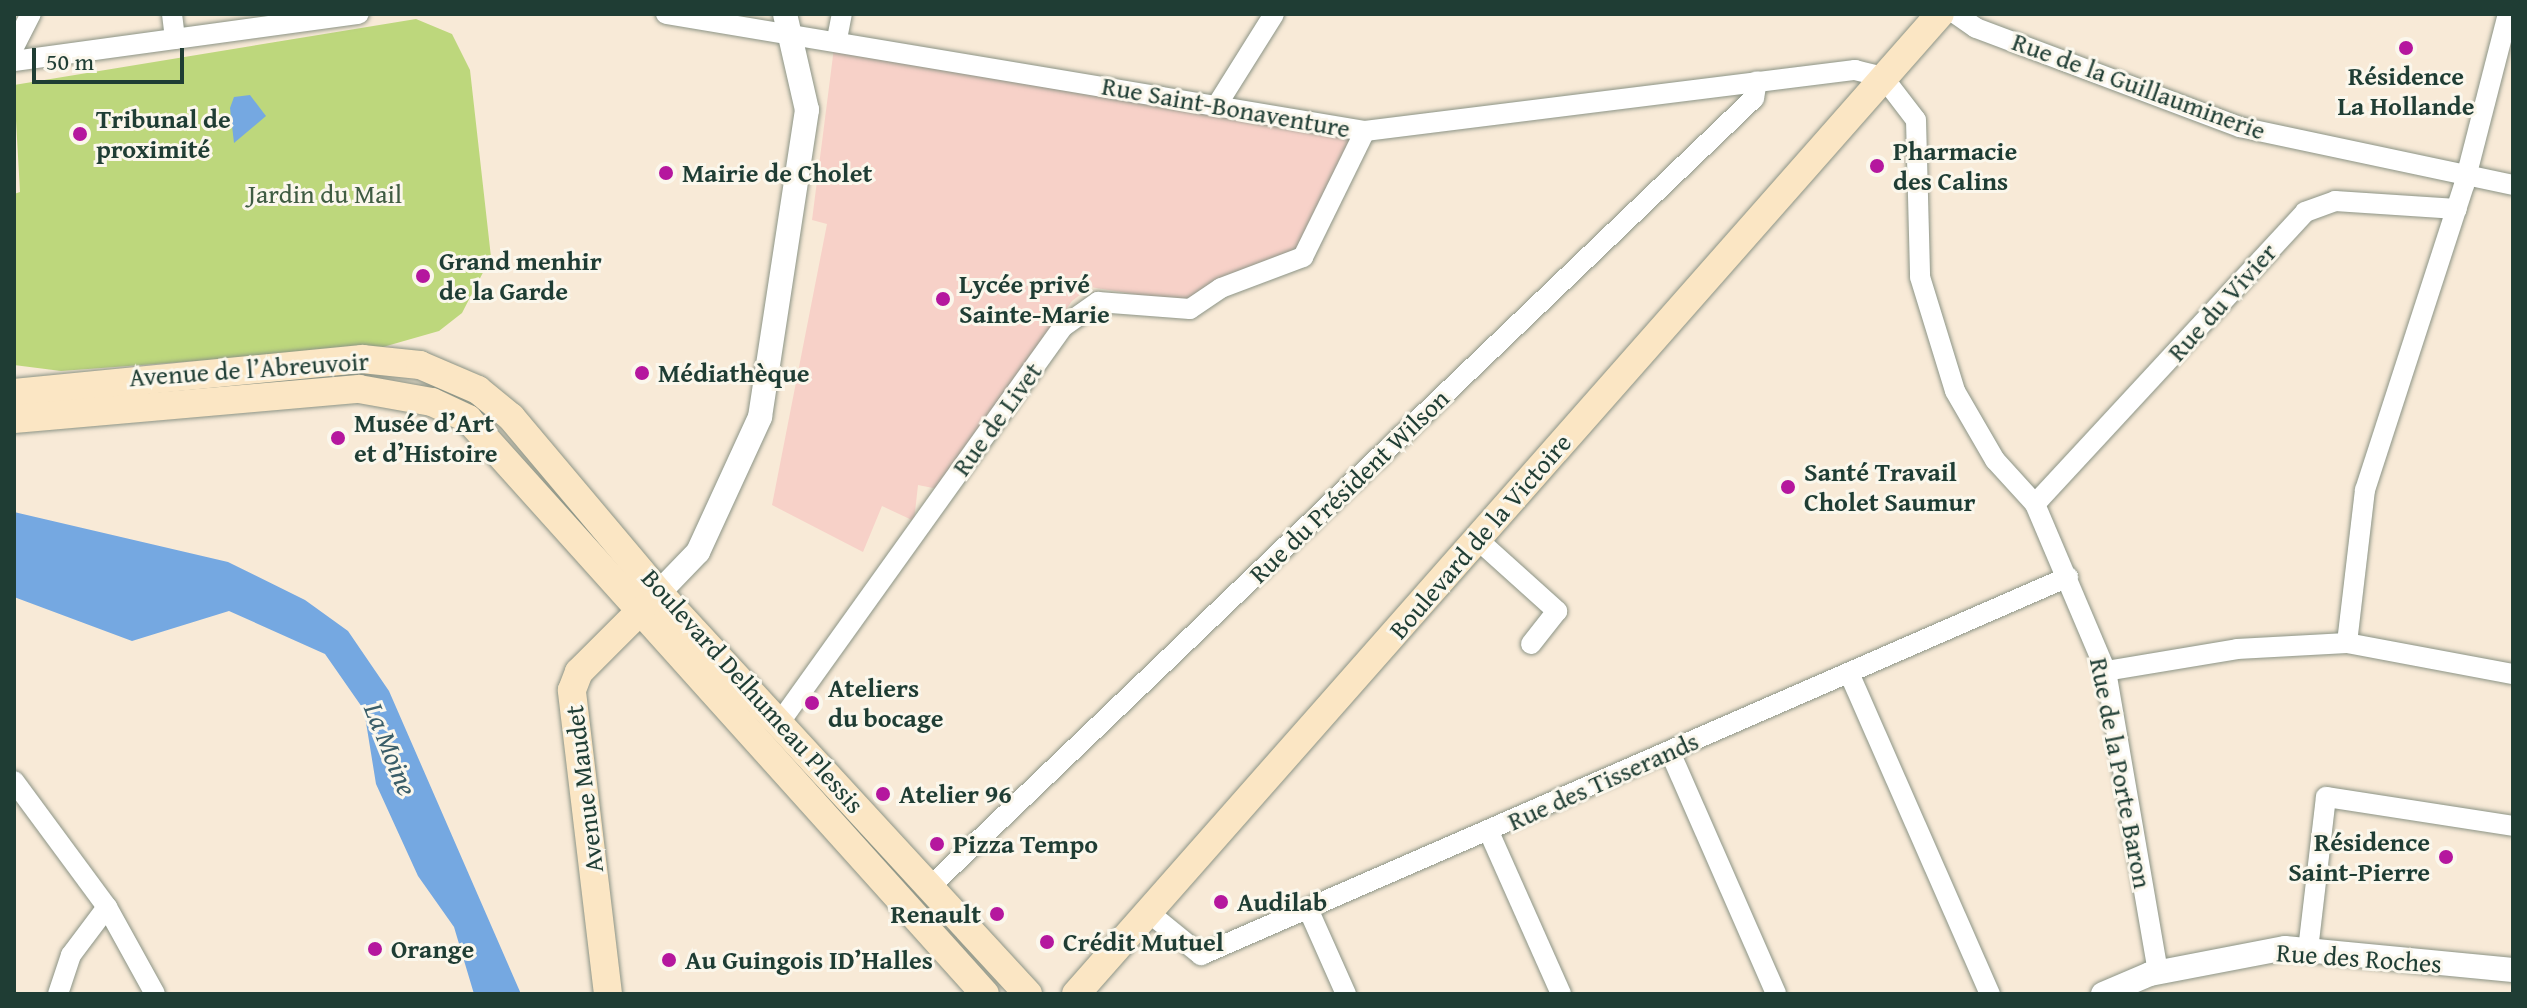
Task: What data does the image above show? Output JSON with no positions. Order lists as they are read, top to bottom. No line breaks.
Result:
{"streets":{"main road":["Avenue de l’Abreuvoir","Boulevard de la Victoire","Boulevard Delhumeau Plessis","Avenue Maudet"],"street":["Rue de la Guillauminerie","Rue Saint-Bonaventure","Rue du Vivier","Rue de Livet","Rue du Président Wilson","Rue de la Porte Baron","Rue des Tisserands","Rue des Roches"]},"crossings":[["Rue Saint-Bonaventure","Rue de Livet"],["Rue Saint-Bonaventure","Rue du Président Wilson"],["Rue Saint-Bonaventure","Boulevard de la Victoire"],["Rue Saint-Bonaventure","Rue de la Porte Baron"],["Rue du Vivier","Rue de la Porte Baron"],["Avenue de l’Abreuvoir","Boulevard Delhumeau Plessis"],["Rue de Livet","Boulevard Delhumeau Plessis"],["Rue du Président Wilson","Boulevard Delhumeau Plessis"],["Boulevard de la Victoire","Rue de la Porte Baron"],["Boulevard de la Victoire","Rue des Tisserands"],["Boulevard Delhumeau Plessis","Avenue Maudet"],["Rue de la Porte Baron","Rue des Tisserands"],["Rue de la Porte Baron","Rue des Roches"]],"water":["La Moine"],"parks":["Jardin du Mail"],"places":["Résidence La Hollande","Tribunal de proximité","Pharmacie des Calins","Mairie de Cholet","Grand menhir de la Garde","Lycée privé Sainte-Marie","Médiathèque","Musée d’Art et d’Histoire","Santé Travail Cholet Saumur","Ateliers du bocage","Atelier 96","Pizza Tempo","Résidence Saint-Pierre","Audilab","Renault","Crédit Mutuel","Orange","Au Guingois ID’Halles"],"scale_bar":"50 m"}
